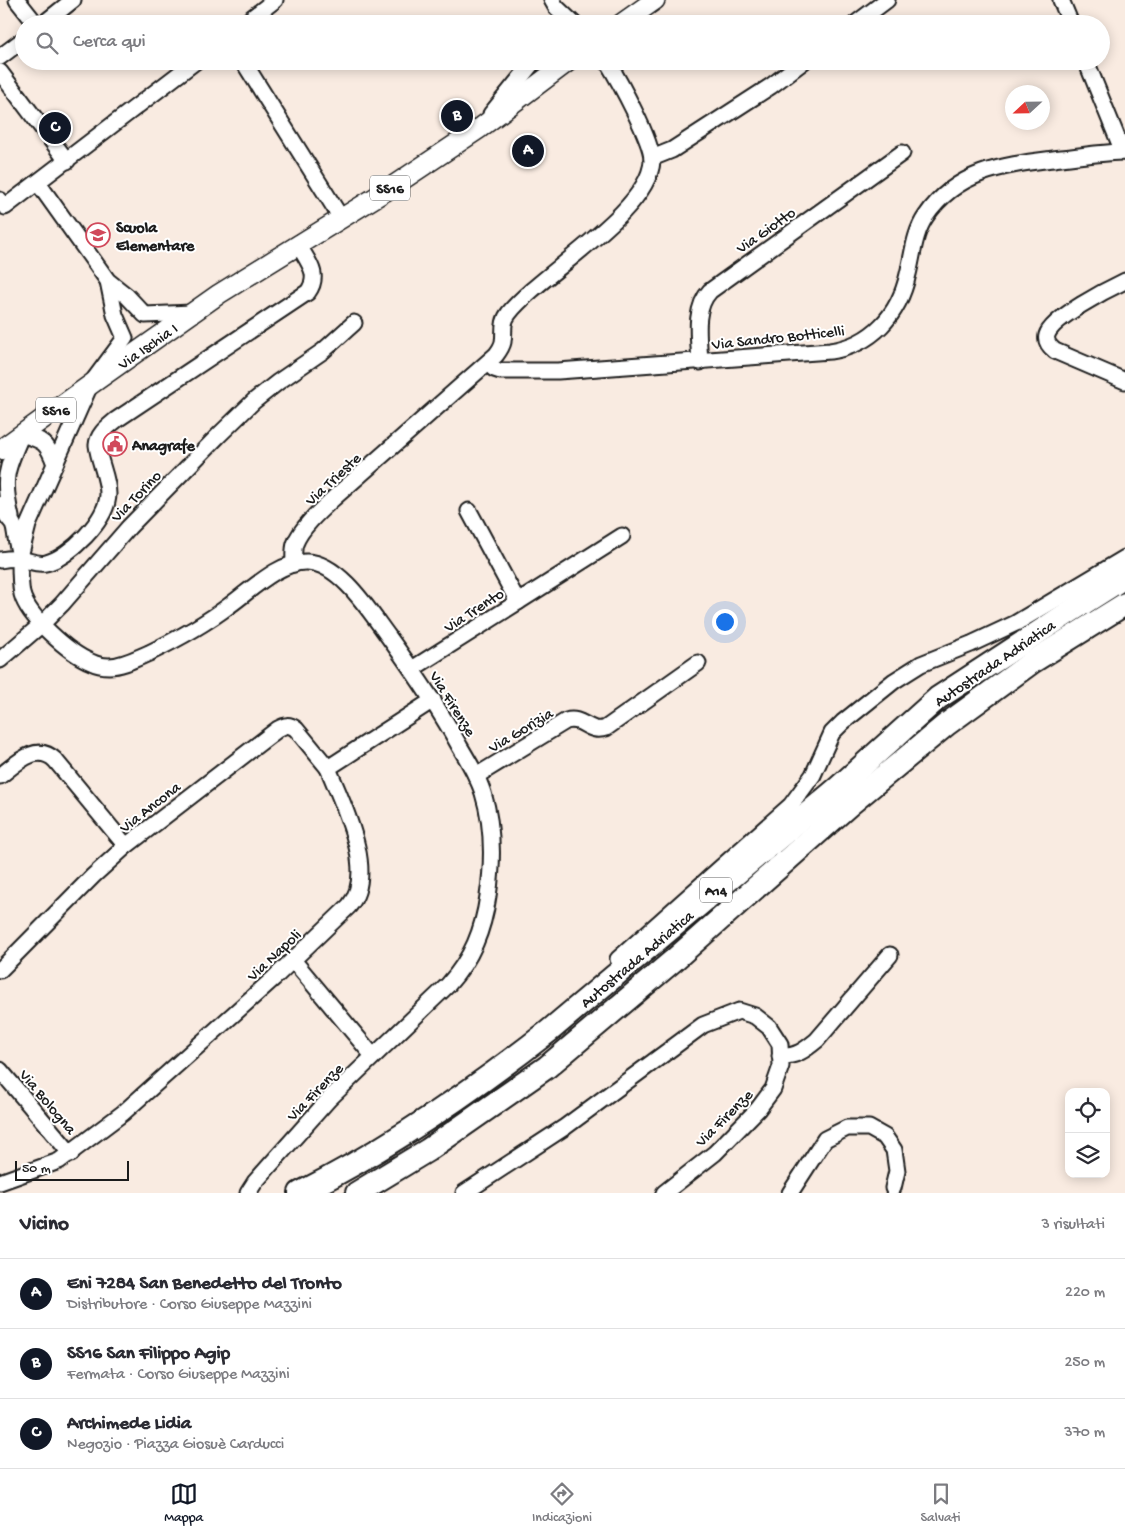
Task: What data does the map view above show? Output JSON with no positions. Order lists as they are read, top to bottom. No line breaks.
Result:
{"streets":{"highway":["Autostrada Adriatica","A14"],"main road":["SS16","Via Ischia I"],"street":["Via Giotto","Via Sandro Botticelli","Via Trieste","Via Torino","Via Trento","Via Firenze","Via Gorizia","Via Ancona","Via Napoli","Via Bologna"]},"crossings":[["SS16","Via Ischia I"],["Via Giotto","Via Sandro Botticelli"],["Via Sandro Botticelli","Via Trieste"],["Via Trieste","Via Firenze"],["Via Torino","Via Firenze"],["Via Trento","Via Firenze"],["Via Firenze","Via Gorizia"],["Via Ancona","Via Napoli"],["Via Napoli","Via Bologna"]],"places":{"school or university":["Scuola Elementare"],"public building":["Anagrafe"]},"scale_bar":"50 m","north":"left","page":{"search":"Cerca qui","pins":["B","C","A"],"scale":"50 m","heading":["Vicino","3 risultati"],"list":[{"mark":"A","name":"Eni 7284 San Benedetto del Tronto","note":"Distributore · Corso Giuseppe Mazzini","value":"220 m"},{"mark":"B","name":"SS16 San Filippo Agip","note":"Fermata · Corso Giuseppe Mazzini","value":"250 m"},{"mark":"C","name":"Archimede Lidia","note":"Negozio · Piazza Giosuè Carducci","value":"370 m"}],"nav":["Mappa","Indicazioni","Salvati"]}}
